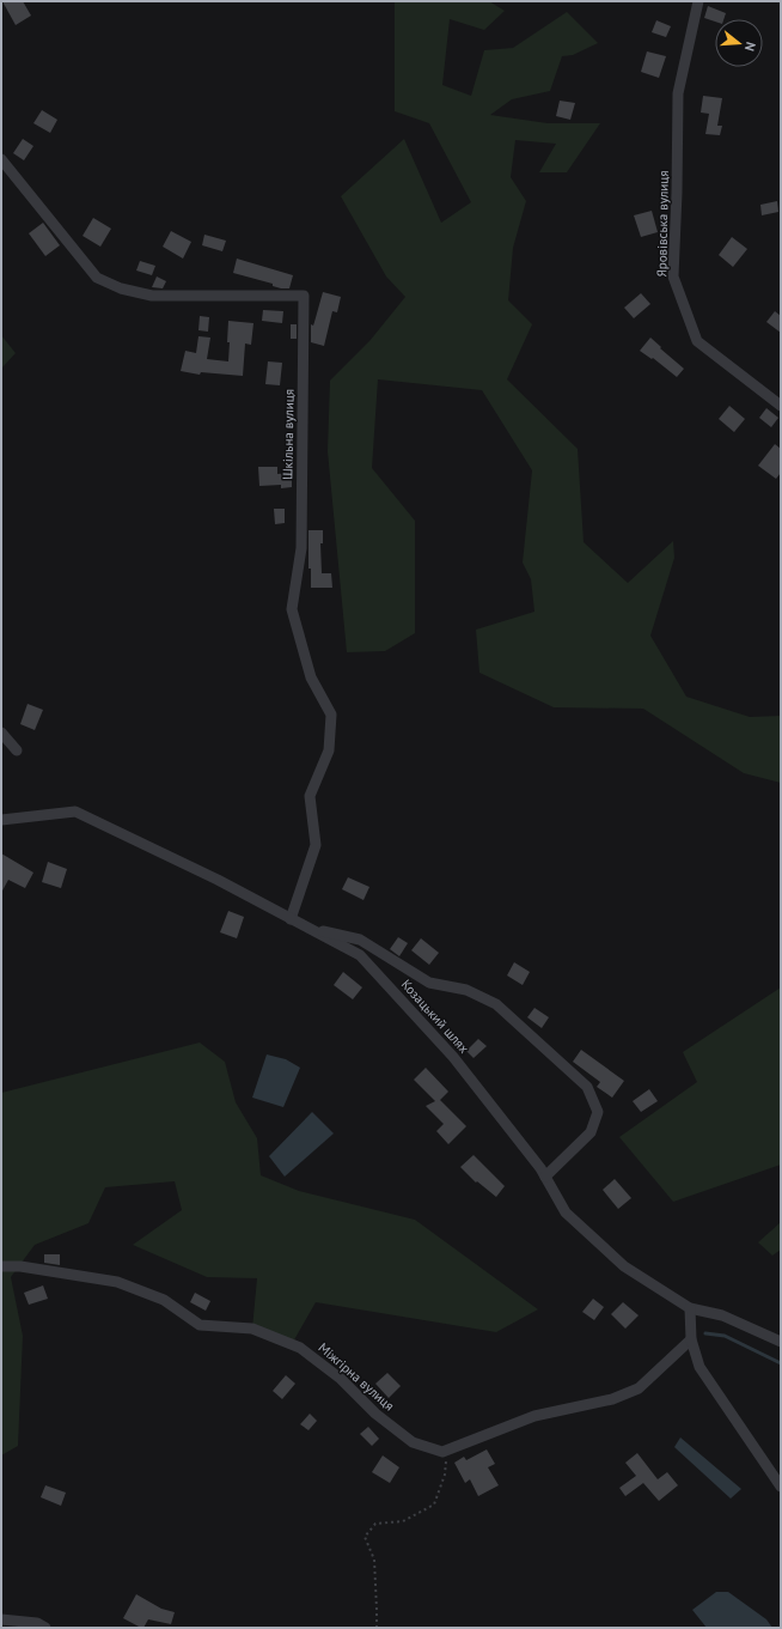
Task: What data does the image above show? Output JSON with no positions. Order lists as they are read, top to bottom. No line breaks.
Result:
{"streets":{"street":["Яровівська вулиця","Шкільна вулиця","Козацький шлях","Міжгірна вулиця"]},"crossings":[["Шкільна вулиця","Козацький шлях"]],"north":"right"}
